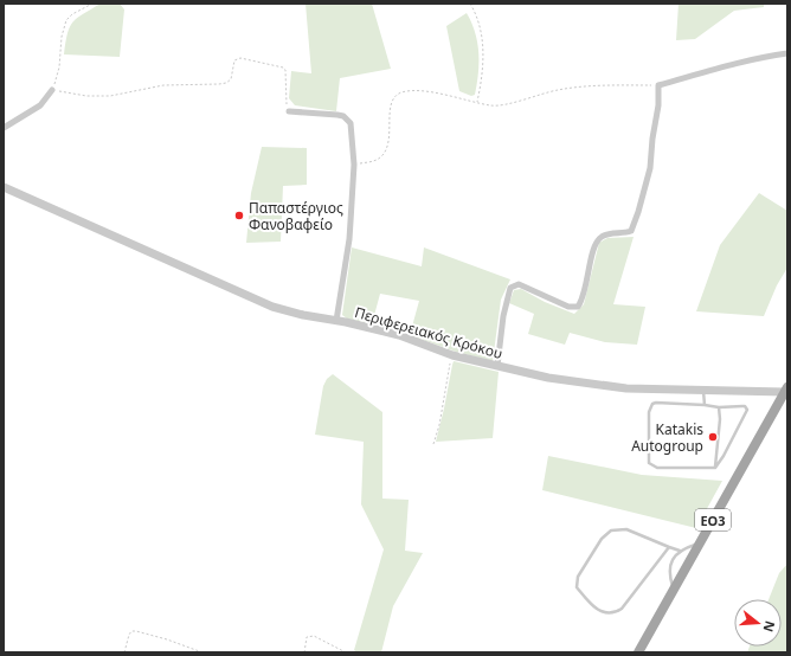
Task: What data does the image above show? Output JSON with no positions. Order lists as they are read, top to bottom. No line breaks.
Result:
{"streets":{"main road":["ΕΟ3"],"street":["Περιφερειακός Κρόκου"]},"crossings":[["Περιφερειακός Κρόκου","ΕΟ3"]],"places":["Παπαστέργιος Φανοβαφείο","Katakis Autogroup"],"north":"right"}
